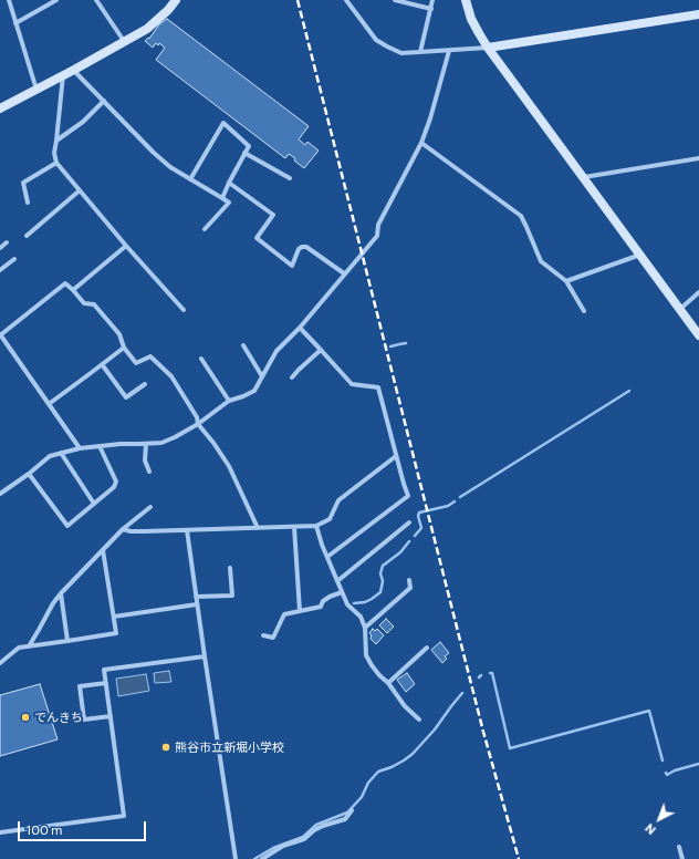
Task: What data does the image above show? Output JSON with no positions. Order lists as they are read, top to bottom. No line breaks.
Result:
{"places":["でんきち","熊谷市立新堀小学校"],"scale_bar":"100 m","north":"bottom left"}
